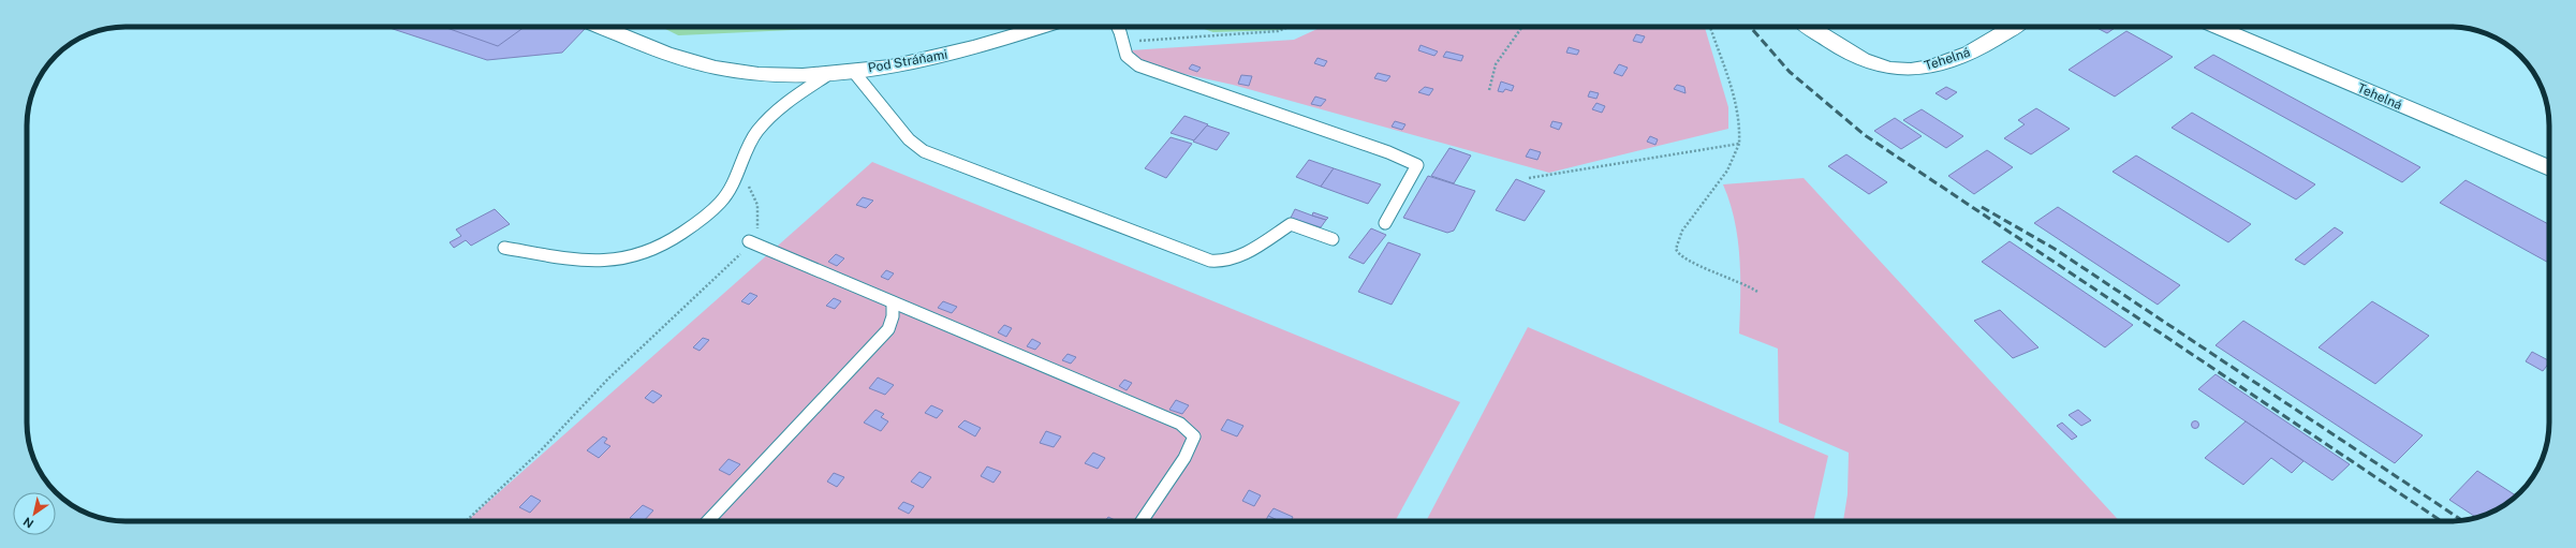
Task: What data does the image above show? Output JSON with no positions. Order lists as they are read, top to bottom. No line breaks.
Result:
{"streets":{"street":["Tehelná","Pod Stráňami"]},"north":"bottom left"}
